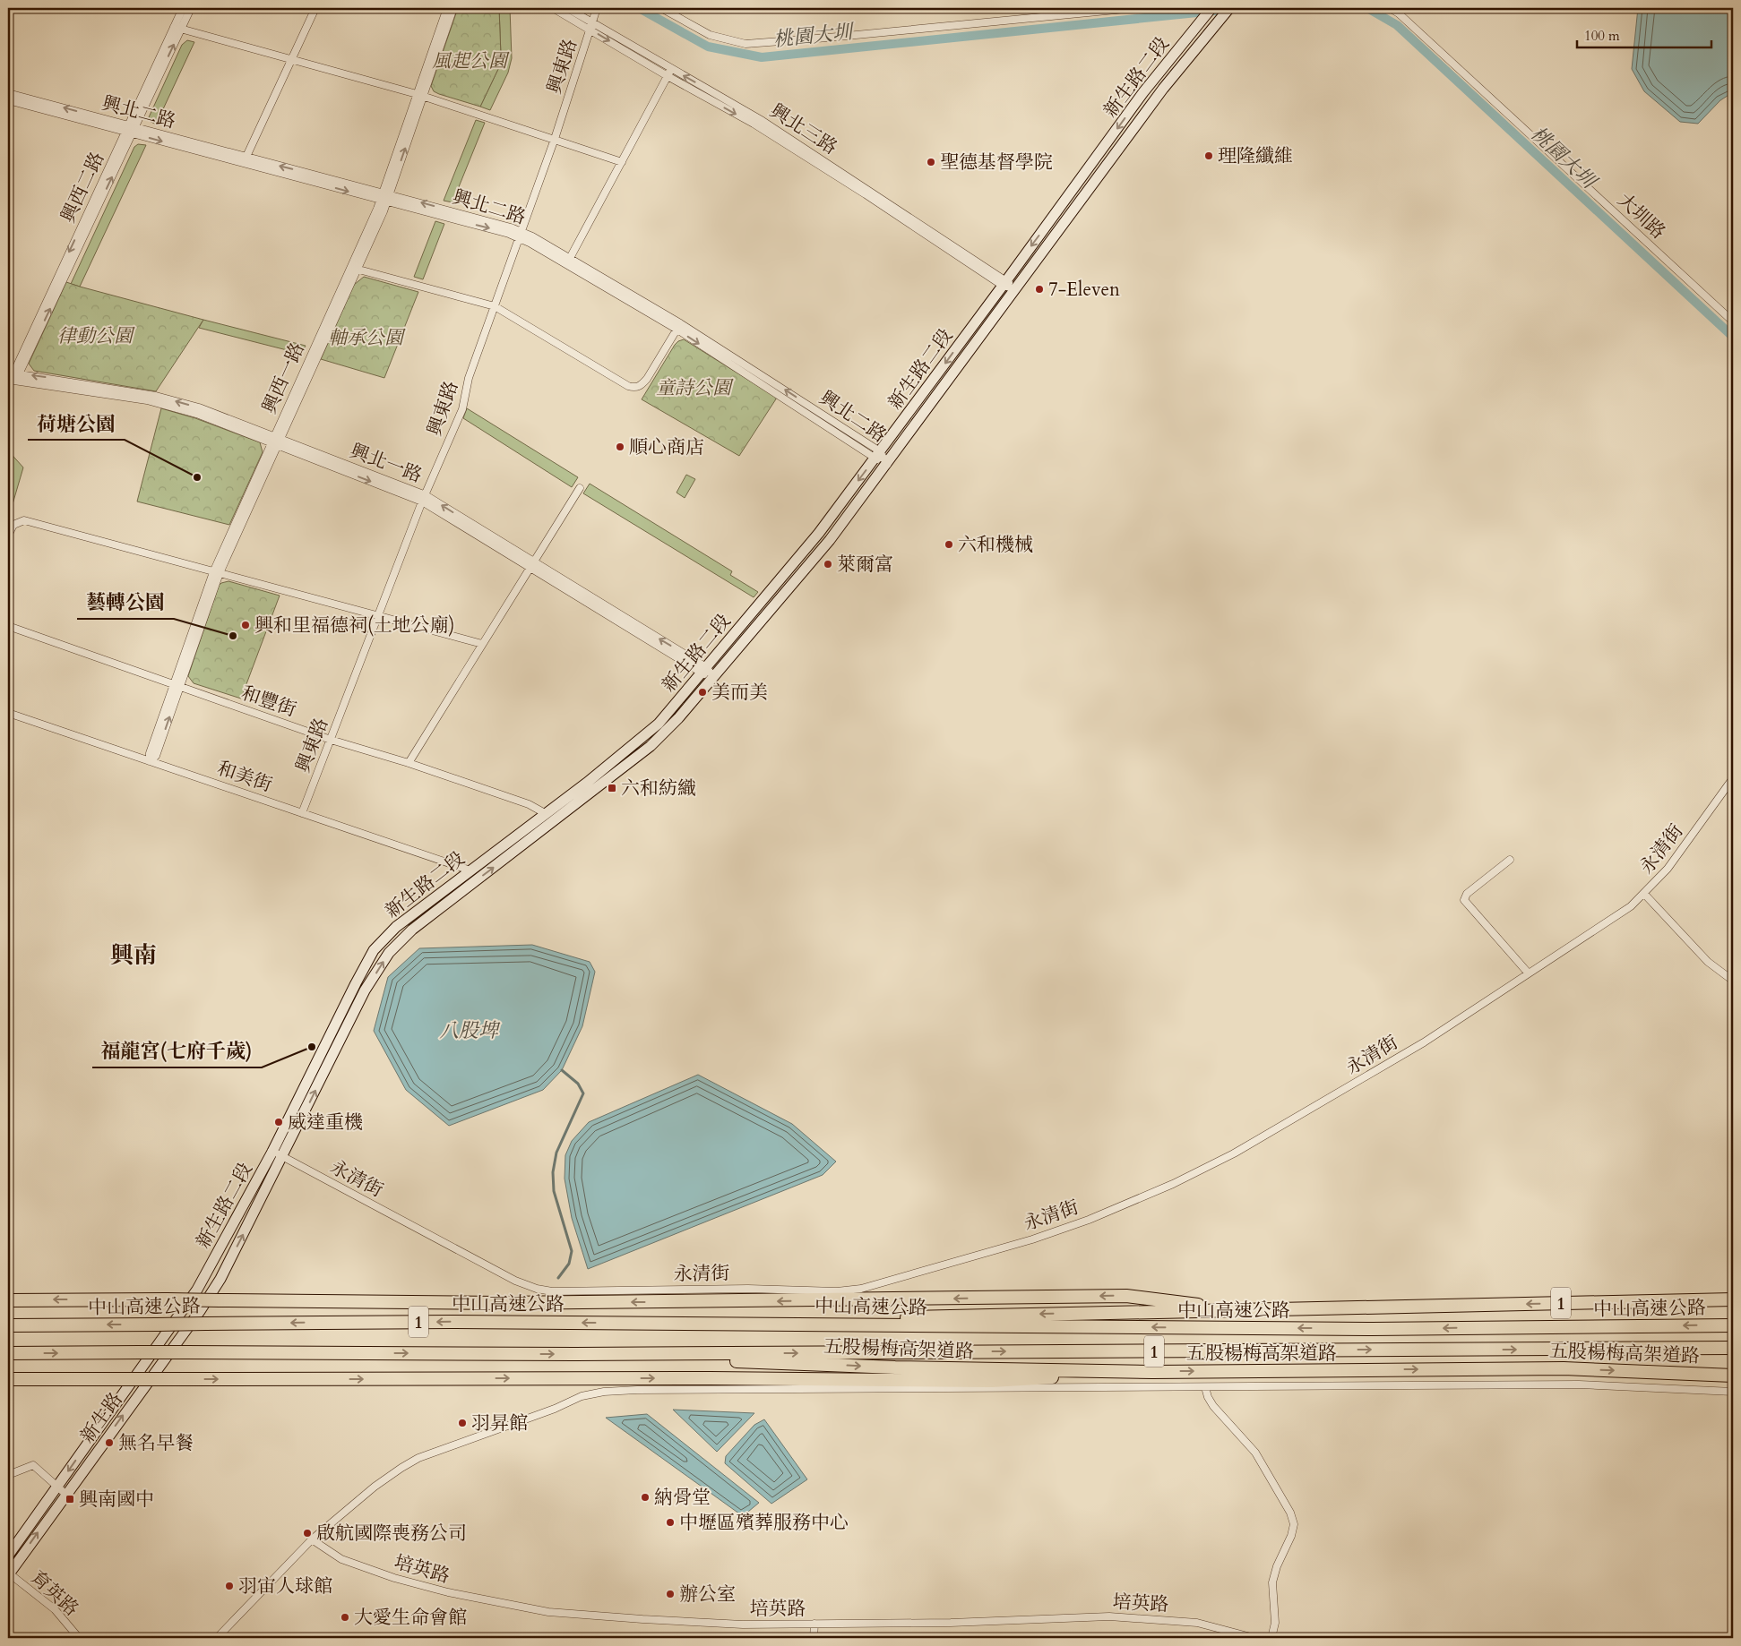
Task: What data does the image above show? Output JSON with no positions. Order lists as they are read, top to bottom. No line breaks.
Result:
{"streets":{"highway":["1","中山高速公路","五股楊梅高架道路"],"main road":["新生路二段","新生路"],"street":["興東路","興北二路","興北三路","興西二路","大圳路","興西一路","和豐街","和美街","永清街","培英路","育英路"]},"crossings":[["興東路","興北二路"],["興東路","興北三路"],["興東路","和豐街"],["興東路","和美街"],["新生路二段","興北二路"],["新生路二段","興北三路"],["新生路二段","和豐街"],["新生路二段","和美街"],["新生路二段","永清街"],["新生路二段","新生路"],["興北二路","興西二路"],["興西一路","和豐街"],["興西一路","和美街"],["中山高速公路","五股楊梅高架道路"],["新生路","育英路"]],"districts":["興南"],"water":["桃園大圳","八股埤"],"parks":["風起公園","律動公園","軸承公園","童詩公園"],"places":{"other":["理隆纖維","聖德基督學院","7-Eleven","順心商店","荷塘公園","六和機械","萊爾富","興和里福德祠(土地公廟)","藝轉公園","美而美","福龍宮(七府千歲)","威達重機","羽昇館","無名早餐","納骨堂","中壢區殯葬服務中心","啟航國際喪務公司","羽宙人球館","辦公室","大愛生命會館"],"transit":["六和紡織","興南國中"]},"scale_bar":"100 m"}
